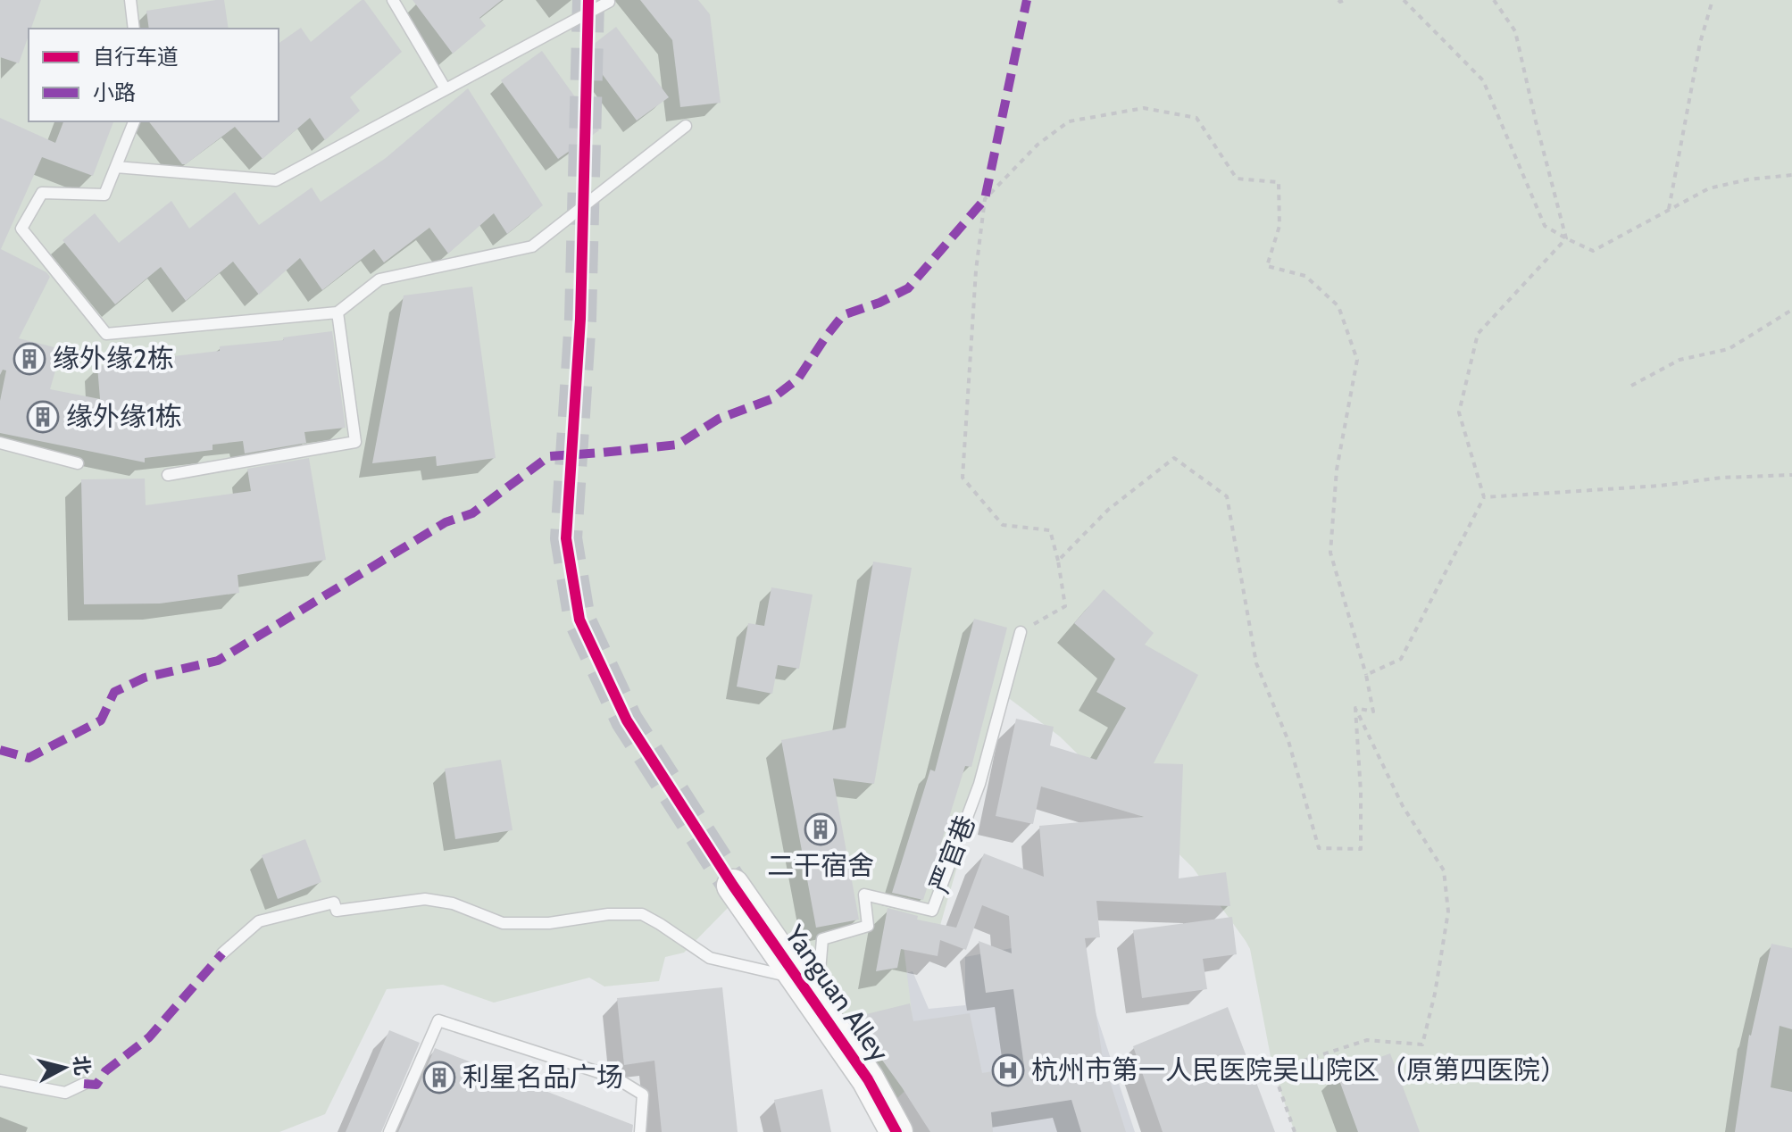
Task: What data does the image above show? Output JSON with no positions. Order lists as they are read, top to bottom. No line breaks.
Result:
{"streets":{"street":["Yanguan Alley"],"lane":["严官巷"]},"crossings":[["严官巷","Yanguan Alley"]],"places":{"building":["缘外缘2栋","缘外缘1栋","二干宿舍","利星名品广场"],"hospital":["杭州市第一人民医院吴山院区（原第四医院）"]},"legend":["自行车道","小路"],"north":"right"}
